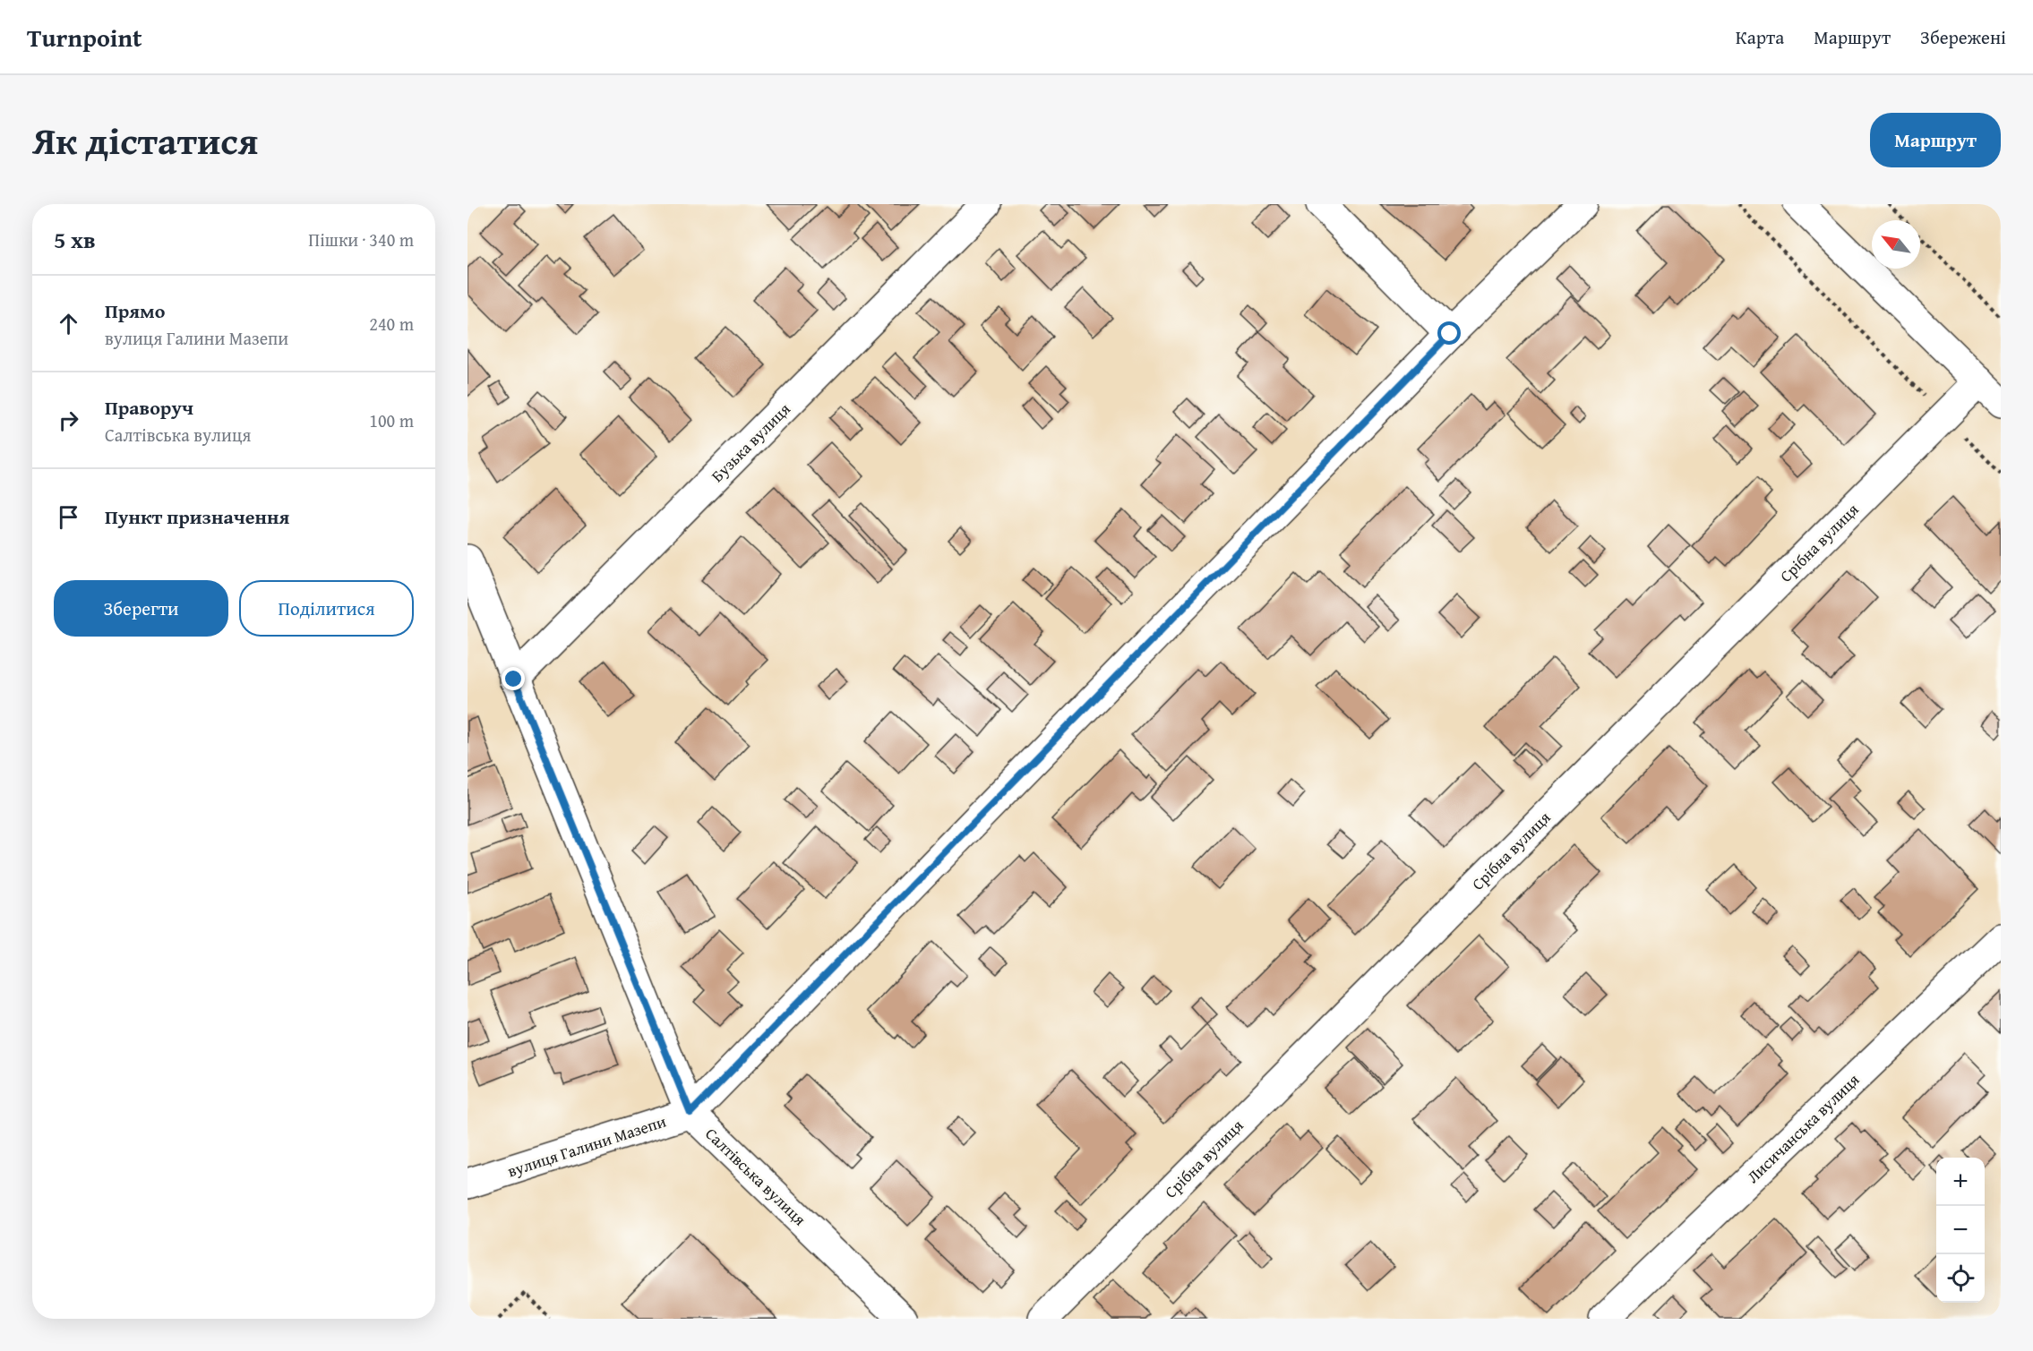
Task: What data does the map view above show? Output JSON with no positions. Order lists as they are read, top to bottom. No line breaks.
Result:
{"streets":{"street":["Бузька вулиця","Срібна вулиця","Лисичанська вулиця","вулиця Галини Мазепи","Салтівська вулиця"]},"crossings":[["Бузька вулиця","Салтівська вулиця"],["вулиця Галини Мазепи","Салтівська вулиця"]],"north":"top left","page":{"header":"Turnpoint","nav":["Карта","Маршрут","Збережені"],"title":"Як дістатися","buttons":["Маршрут",["Зберегти","Поділитися"]],"heading":["5 хв","Пішки · 340 m"],"list":[["Прямо","вулиця Галини Мазепи","240 m"],["Праворуч","Салтівська вулиця","100 m"],"Пункт призначення"],"map_buttons":["+","−"]}}
